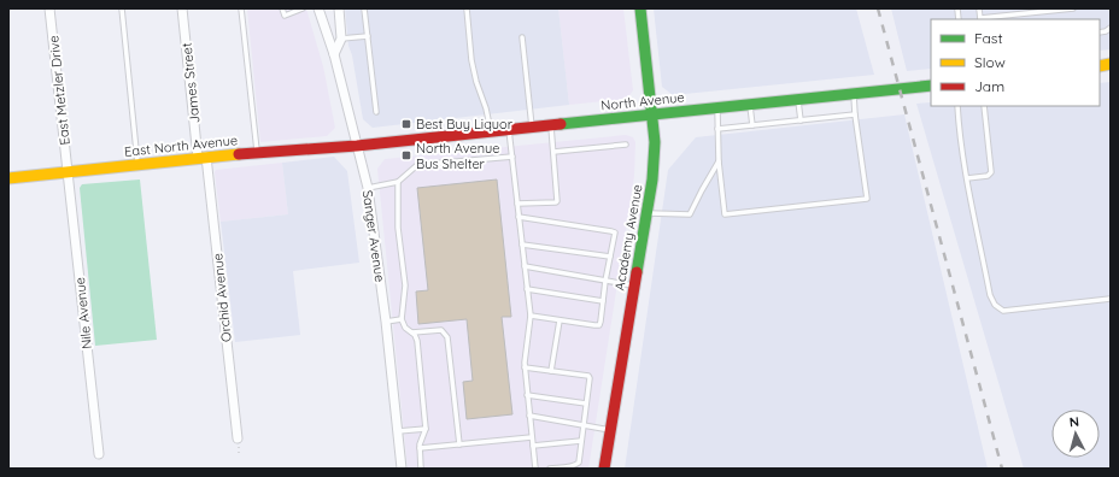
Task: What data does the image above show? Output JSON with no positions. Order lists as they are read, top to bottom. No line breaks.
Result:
{"streets":{"street":["James Street","East Metzler Drive","North Avenue","East North Avenue","Sanger Avenue","Academy Avenue","Orchid Avenue","Nile Avenue"]},"crossings":[["James Street","East North Avenue"],["James Street","Orchid Avenue"],["East Metzler Drive","East North Avenue"],["East Metzler Drive","Nile Avenue"],["North Avenue","East North Avenue"],["North Avenue","Sanger Avenue"],["North Avenue","Academy Avenue"],["East North Avenue","Sanger Avenue"],["East North Avenue","Orchid Avenue"],["East North Avenue","Nile Avenue"]],"places":{"transit":["Best Buy Liquor","North Avenue Bus Shelter"]},"legend":["Fast","Slow","Jam"],"north":"top"}
